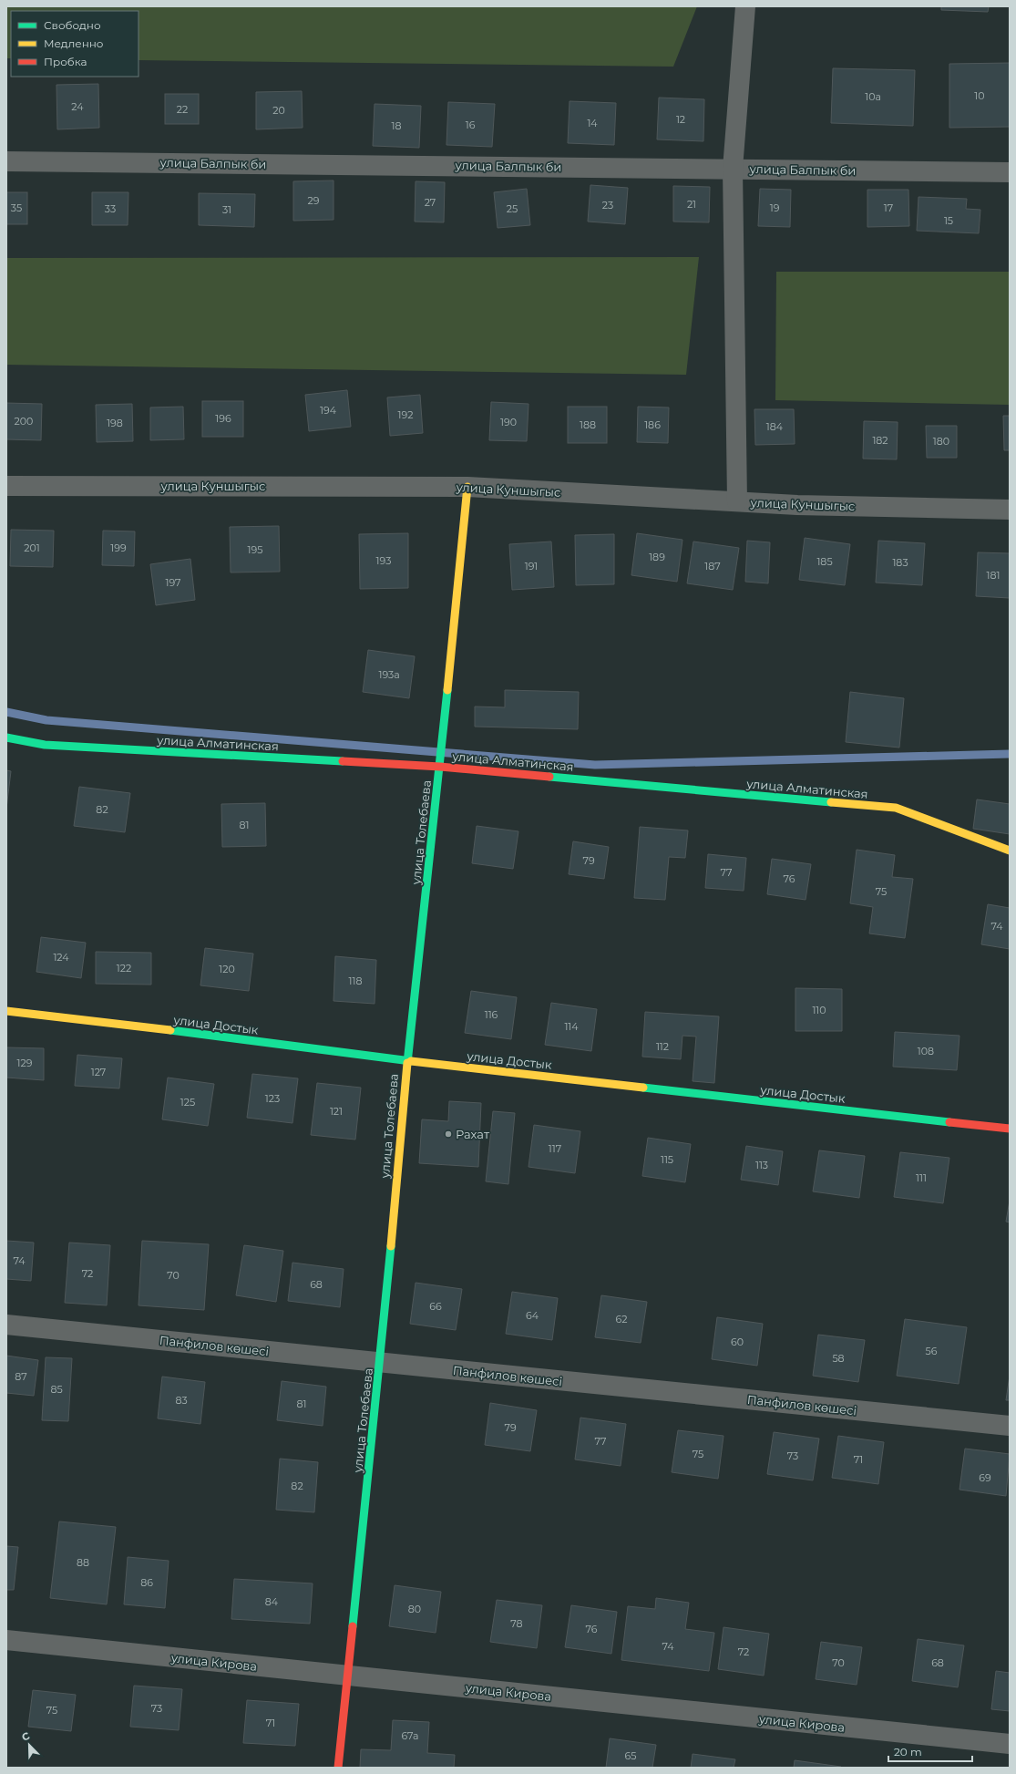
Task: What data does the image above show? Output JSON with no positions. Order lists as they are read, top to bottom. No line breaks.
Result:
{"streets":{"street":["улица Балпык би","улица Куншыгыс","улица Алматинская","улица Толебаева","улица Достык","Панфилов көшесі","улица Кирова"]},"crossings":[["улица Куншыгыс","улица Толебаева"],["улица Алматинская","улица Толебаева"],["улица Толебаева","улица Достык"],["улица Толебаева","Панфилов көшесі"],["улица Толебаева","улица Кирова"]],"places":["Рахат"],"house_numbers":["10","10а","24","22","20","12","14","16","18","29","27","21","23","35","19","17","33","25","31","15","194","192","196","200","190","198","188","186","184","182","180","201","199","195","189","193","185","183","191","187","181","197","193а","82","81","79","77","76","75","74","124","122","120","118","110","116","114","112","108","129","127","123","125","121","117","115","113","111","74","72","70","68","66","64","62","60","56","58","87","85","83","81","79","77","75","73","71","69","82","88","86","84","80","78","76","74","72","70","68","73","75","71","67а","65"],"legend":["Свободно","Медленно","Пробка"],"scale_bar":"20 m","north":"top left"}
